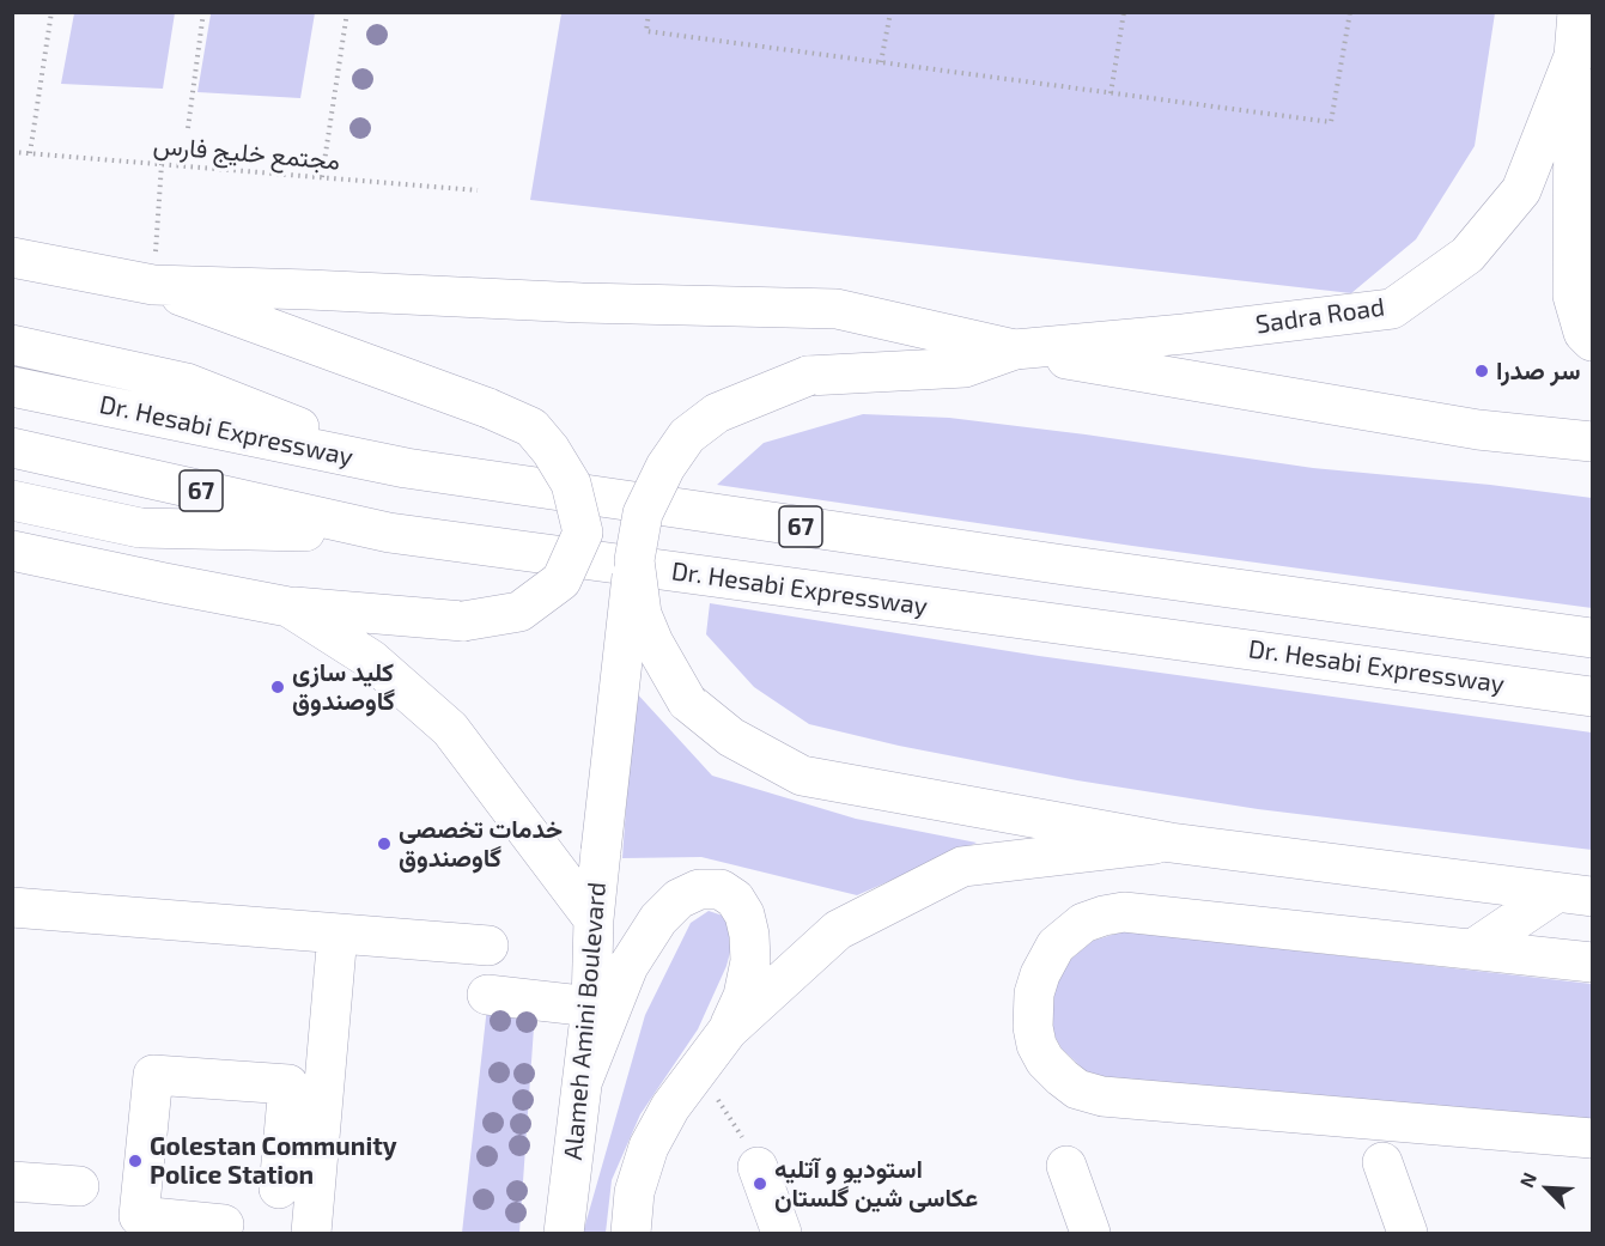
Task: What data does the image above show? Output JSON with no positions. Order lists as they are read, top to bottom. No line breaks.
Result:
{"streets":{"main road":["Sadra Road","Dr. Hesabi Expressway","67","Alameh Amini Boulevard"],"path":["مجتمع خلیج فارس"]},"places":["سر صدرا","کلید سازی گاوصندوق","خدمات تخصصی گاوصندوق","Golestan Community Police Station","استودیو و آتلیه عکاسی شین گلستان"],"north":"top left"}
